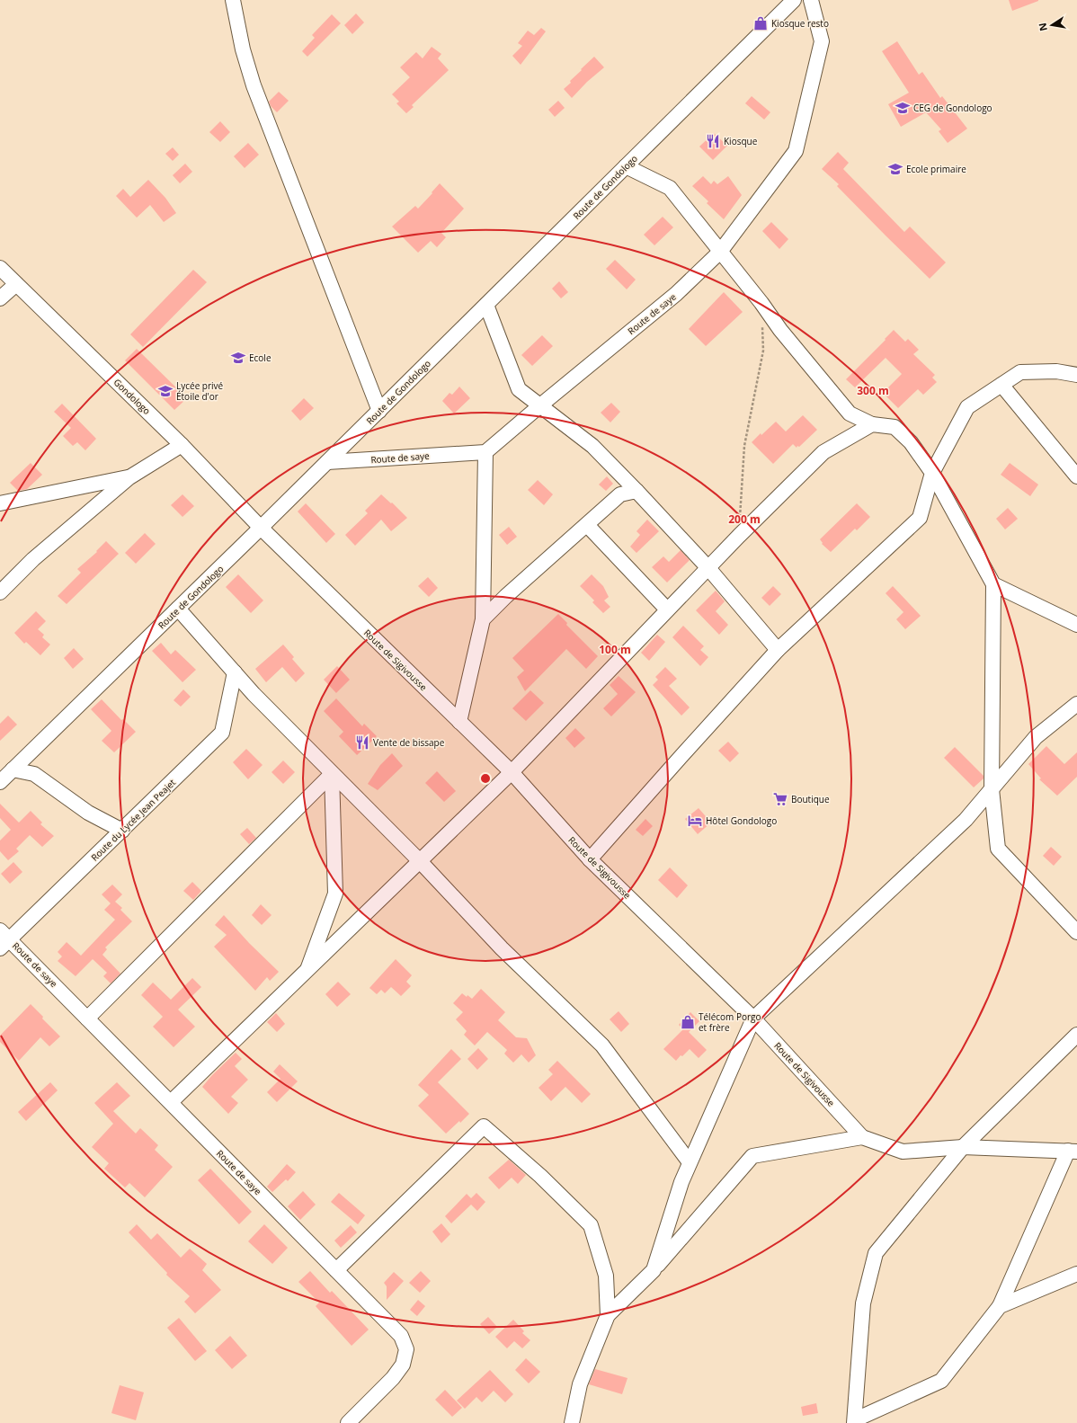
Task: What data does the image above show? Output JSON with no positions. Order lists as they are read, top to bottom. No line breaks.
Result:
{"streets":{"street":["Route de Gondologo","Route de saye","Gondologo","Route de Sigivousse","Route du Lycée Jean Peajet"]},"crossings":[["Route de Gondologo","Route de saye"],["Route de Gondologo","Gondologo"],["Route de Gondologo","Route de Sigivousse"],["Route de saye","Route du Lycée Jean Peajet"],["Gondologo","Route de Sigivousse"]],"places":{"shop":["Kiosque resto","Télécom Porgo et frère"],"school or university":["CEG de Gondologo","Ecole primaire","Ecole","Lycée privé Étoile d'or"],"restaurant":["Kiosque","Vente de bissape"],"supermarket":["Boutique"],"hotel":["Hôtel Gondologo"]},"north":"left","rings":["300 m","200 m","100 m"]}
